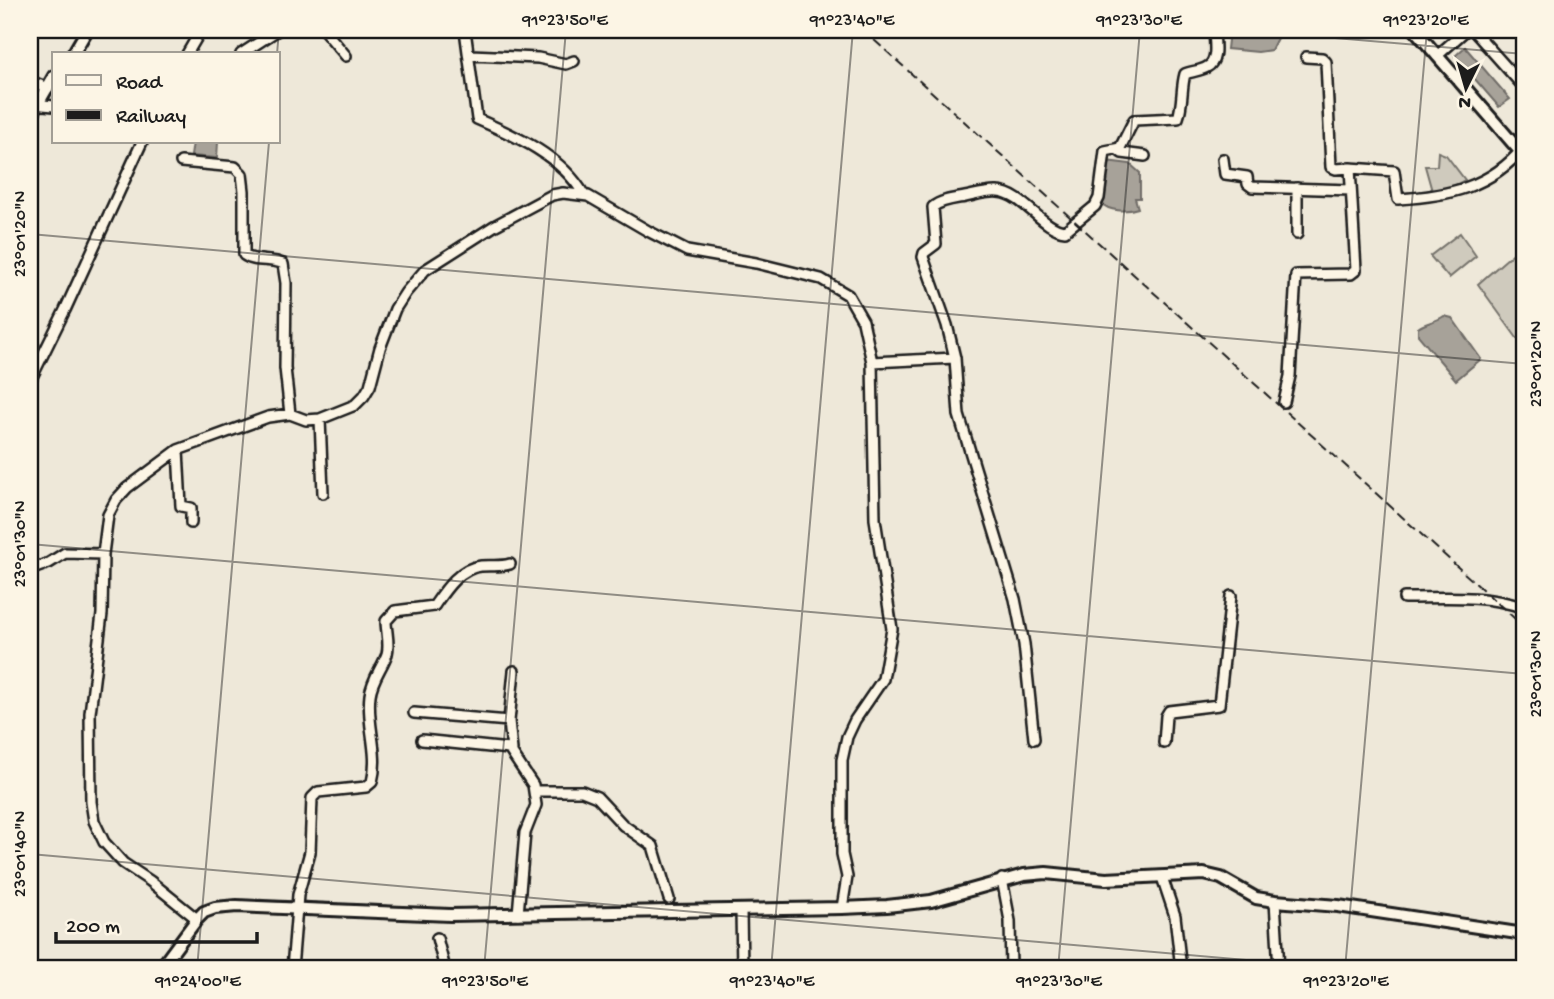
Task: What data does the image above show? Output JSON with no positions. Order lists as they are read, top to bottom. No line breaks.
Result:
{"legend":["Road","Railway"],"scale_bar":"200 m","north":"bottom","coordinates":["91°23'50\"E","91°23'40\"E","91°23'30\"E","91°23'20\"E","23°01'20\"N","23°01'30\"N","23°01'40\"N","91°24'00\"E"]}
